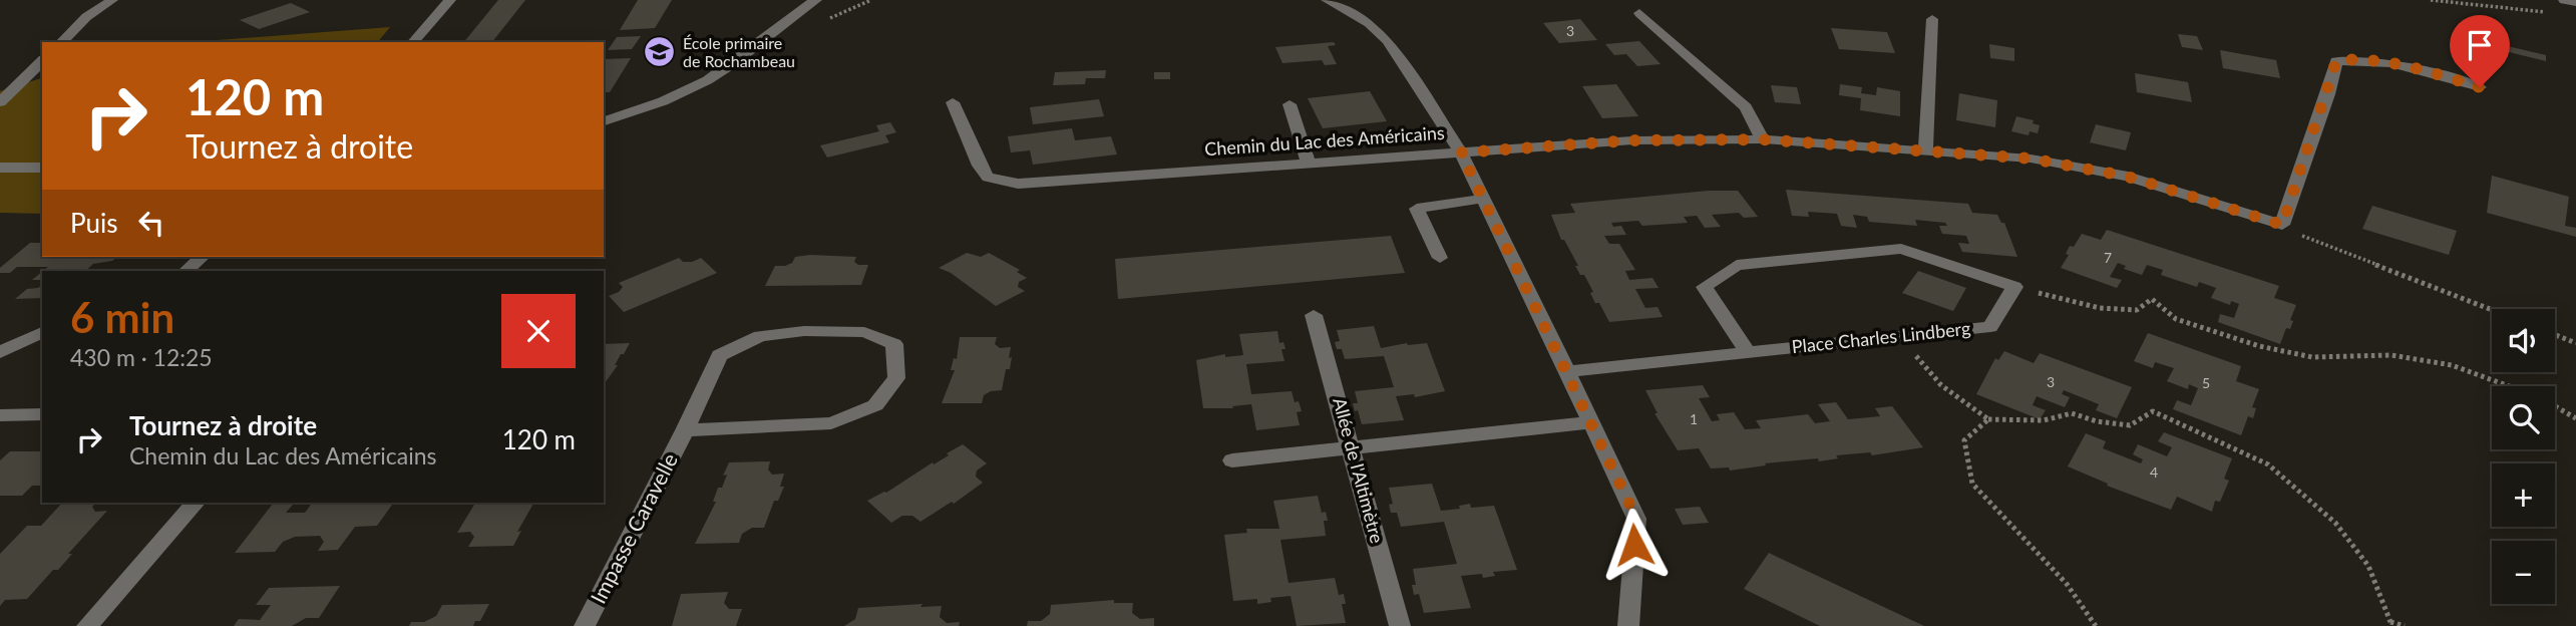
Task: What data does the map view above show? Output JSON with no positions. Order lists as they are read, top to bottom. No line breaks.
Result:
{"streets":{"street":["Chemin du Lac des Américains","Place Charles Lindberg","Allée de l'Altimètre","Impasse Caravelle"]},"places":{"school or university":["École primaire de Rochambeau"]},"house_numbers":["3","7","3","5","1","4"],"page":{"turn":["120 m","Tournez à droite"],"then":"Puis","heading":["6 min","430 m · 12:25"],"map_buttons":["+","−"],"list":[{"name":"Tournez à droite","note":"Chemin du Lac des Américains","value":"120 m"}]}}
